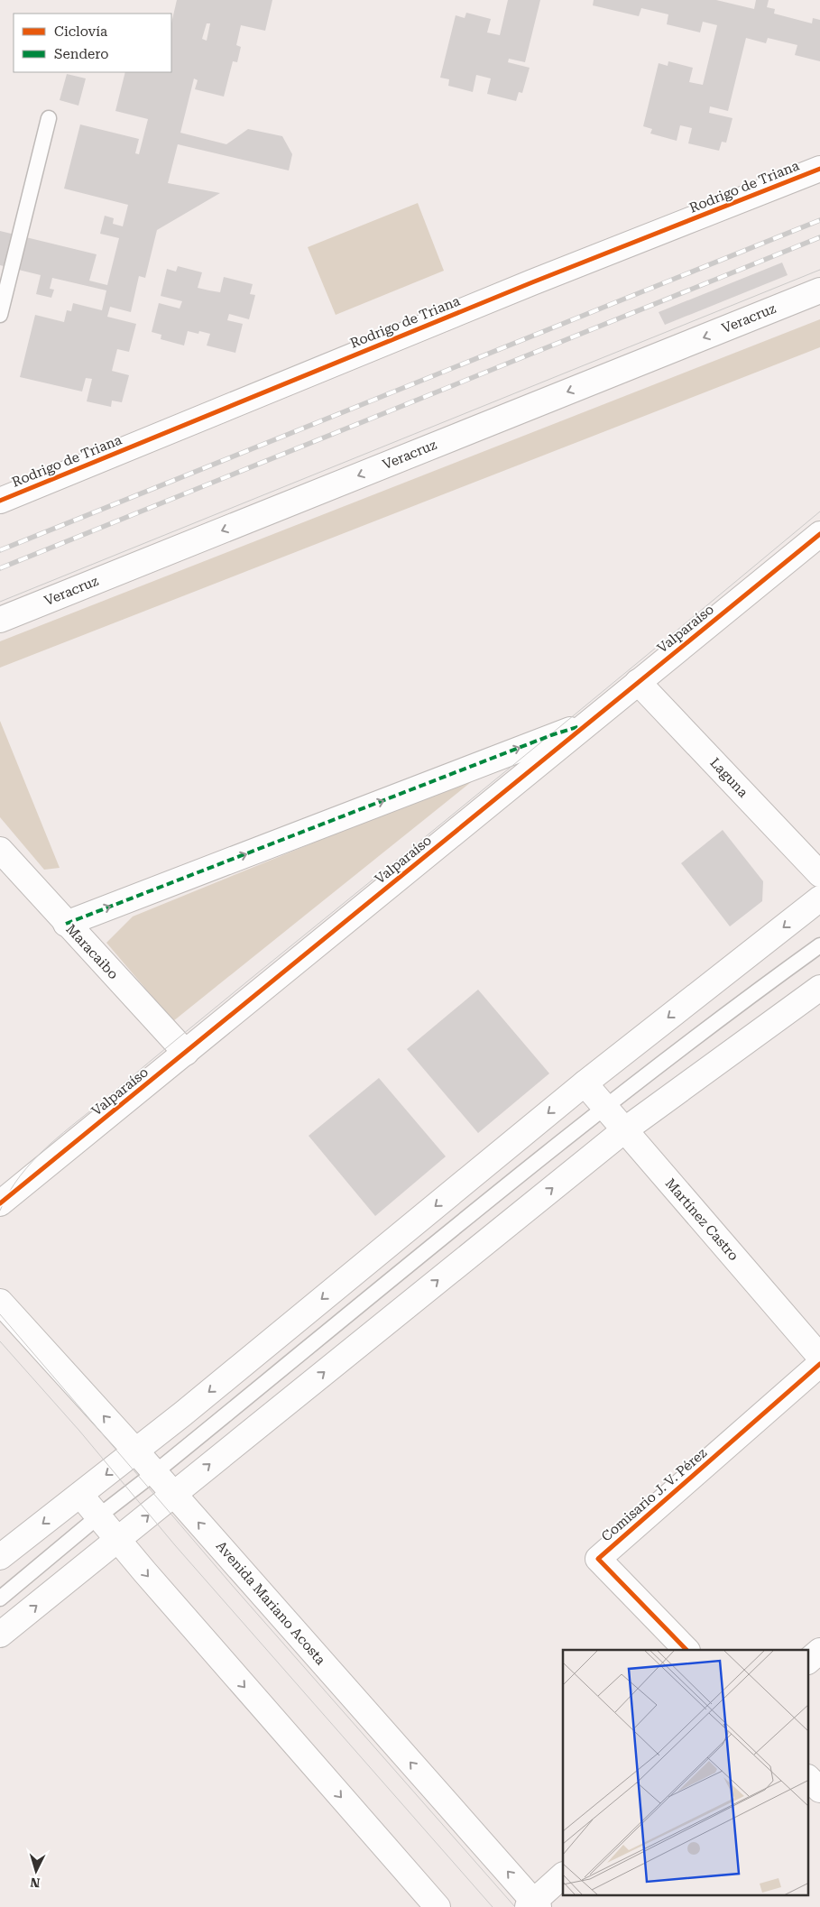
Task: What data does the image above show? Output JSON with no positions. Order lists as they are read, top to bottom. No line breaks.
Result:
{"streets":{"street":["Rodrigo de Triana","Veracruz","Valparaíso","Laguna","Maracaibo","Martínez Castro","Comisario J. V. Pérez","Avenida Mariano Acosta"]},"crossings":[["Valparaíso","Laguna"],["Valparaíso","Maracaibo"]],"one_way":["Veracruz"],"legend":["Ciclovía","Sendero"],"north":"bottom"}
